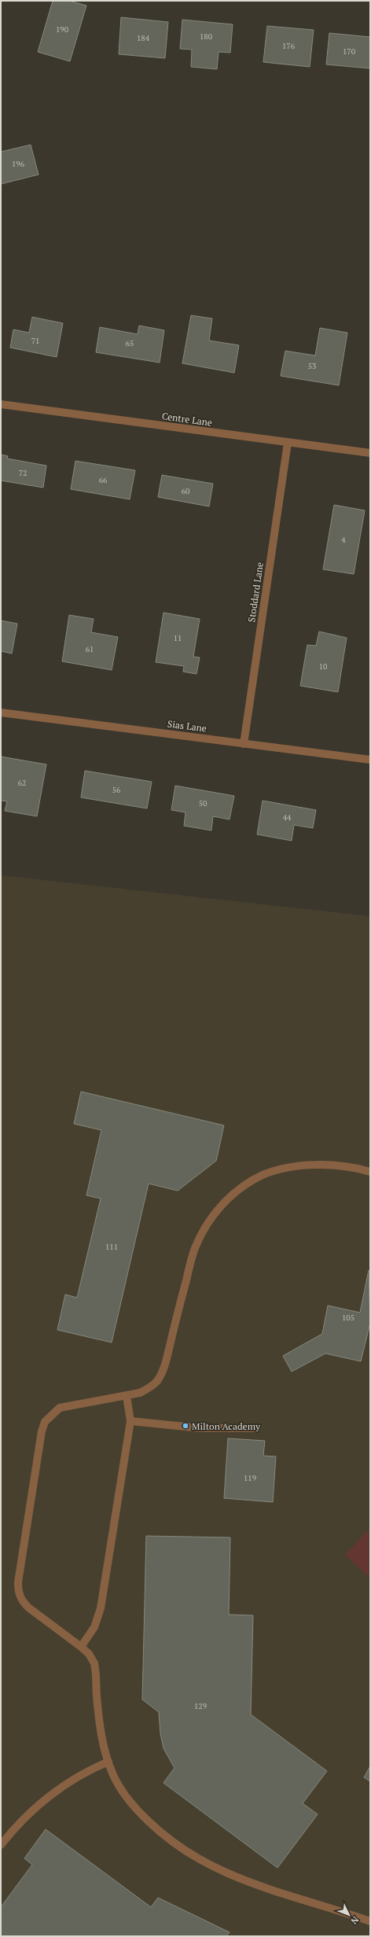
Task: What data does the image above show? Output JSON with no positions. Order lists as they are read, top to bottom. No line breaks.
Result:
{"streets":{"street":["Centre Lane","Stoddard Lane","Sias Lane"]},"crossings":[["Centre Lane","Stoddard Lane"],["Stoddard Lane","Sias Lane"]],"places":["Milton Academy"],"house_numbers":["190","180","184","176","170","196","71","65","53","72","66","60","4","11","61","10","62","56","50","44","111","105","119","129"],"north":"bottom right"}
